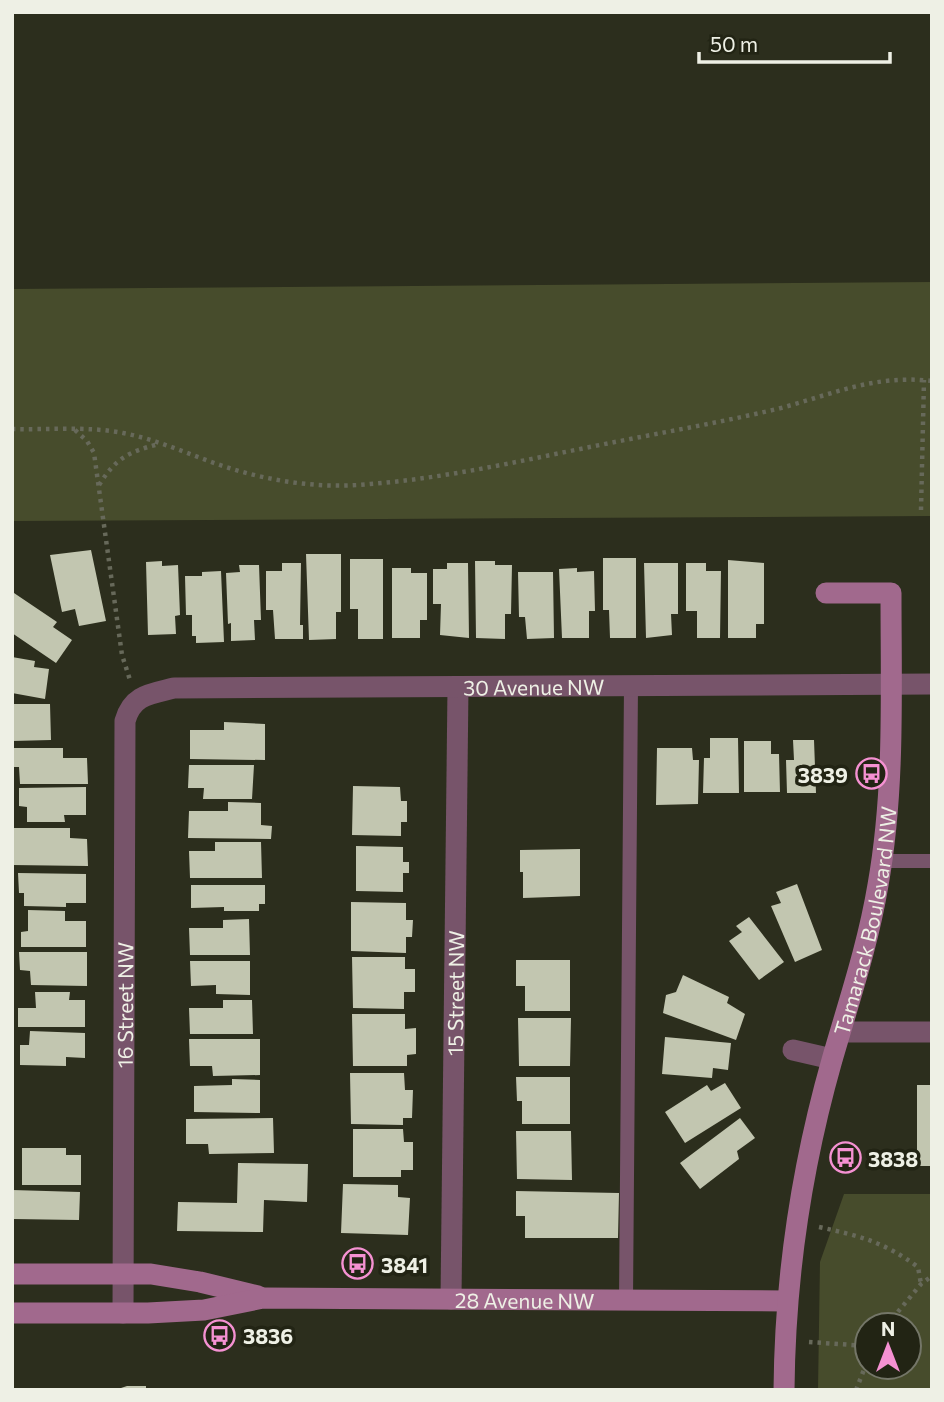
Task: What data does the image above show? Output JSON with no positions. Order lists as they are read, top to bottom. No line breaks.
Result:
{"streets":{"street":["30 Avenue NW","Tamarack Boulevard NW","15 Street NW","16 Street NW","28 Avenue NW"]},"crossings":[["30 Avenue NW","Tamarack Boulevard NW"],["30 Avenue NW","15 Street NW"],["30 Avenue NW","16 Street NW"],["Tamarack Boulevard NW","28 Avenue NW"],["15 Street NW","28 Avenue NW"],["16 Street NW","28 Avenue NW"]],"places":{"bus stop":["3839","3838","3841","3836"]},"scale_bar":"50 m","north":"top"}
